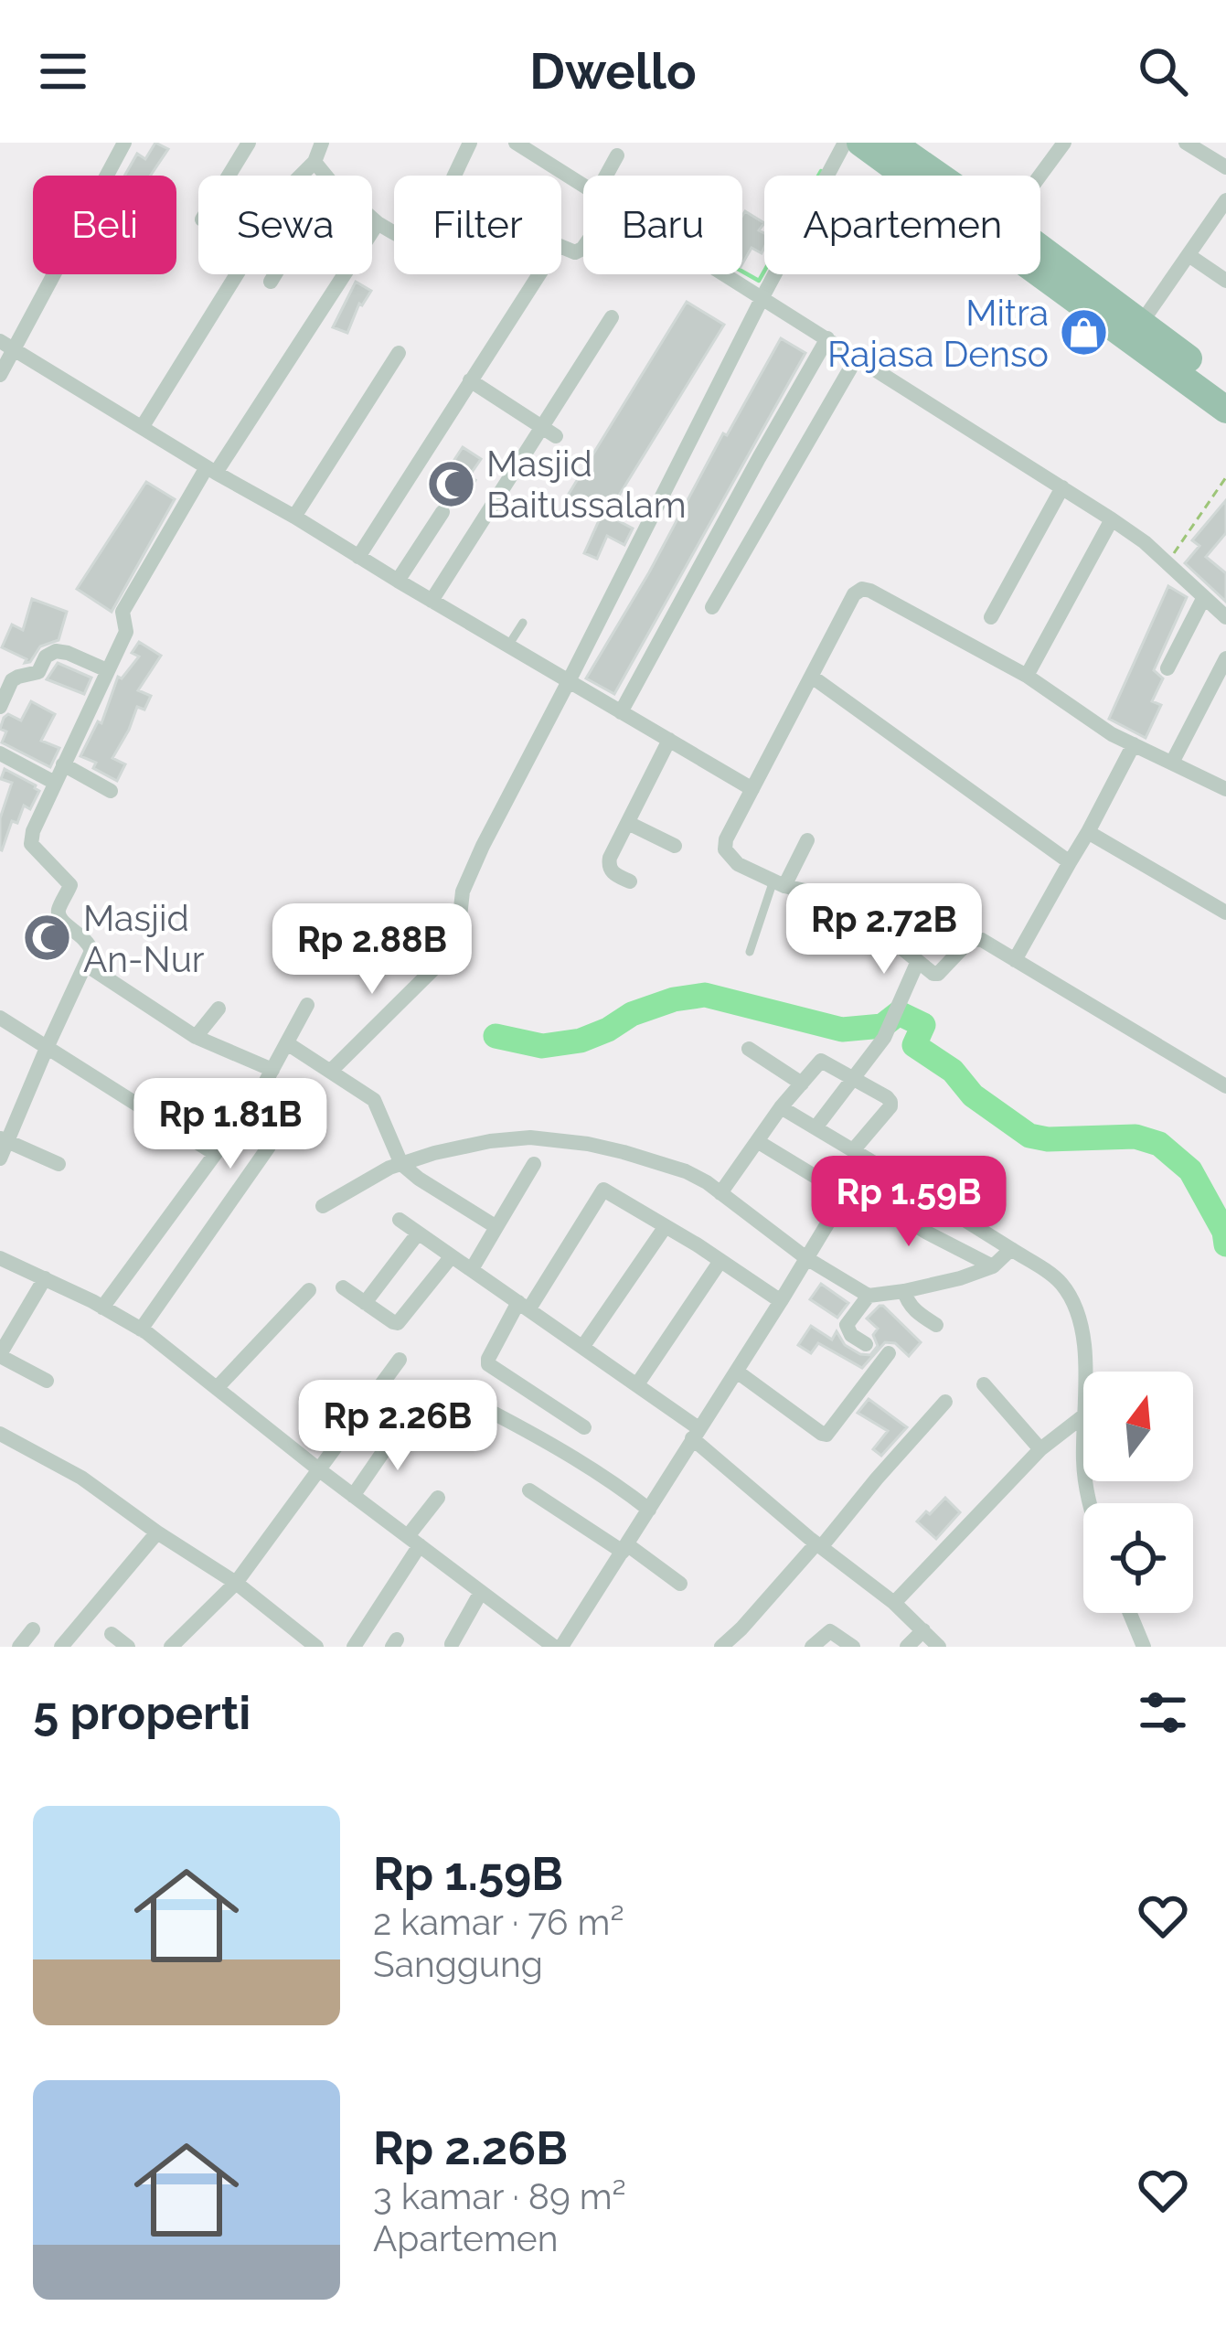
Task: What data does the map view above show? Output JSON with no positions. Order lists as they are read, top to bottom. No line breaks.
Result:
{"places":{"shop":["Mitra Rajasa Denso"],"mosque":["Masjid Baitussalam","Masjid An-Nur"]},"north":"top","page":{"header":"Dwello","chip":["Beli","Sewa","Filter","Baru","Apartemen"],"price":["Rp 2.72B","Rp 2.88B","Rp 1.81B","Rp 1.59B","Rp 2.26B"],"heading":"5 properti","list":[{"name":"Rp 1.59B","note":"2 kamar · 76 m² · Sanggung"},{"name":"Rp 2.26B","note":"3 kamar · 89 m² · Apartemen"}]}}
